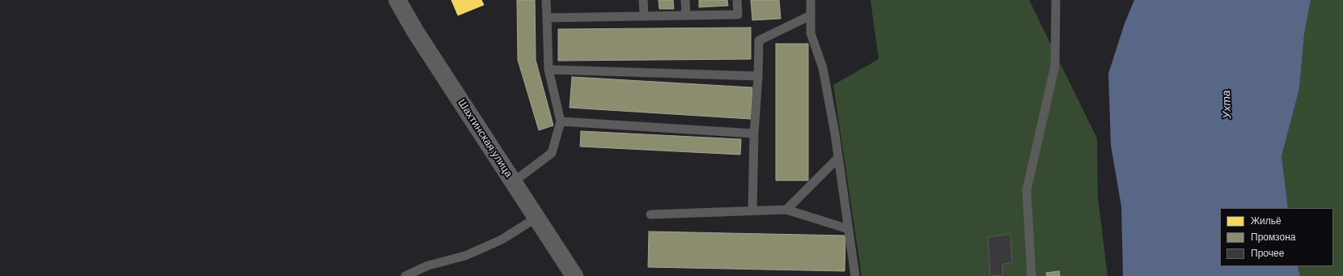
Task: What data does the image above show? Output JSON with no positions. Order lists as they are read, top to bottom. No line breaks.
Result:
{"streets":{"street":["Шахтинская улица"]},"water":["Ухта"],"legend":["Жильё","Промзона","Прочее"]}
